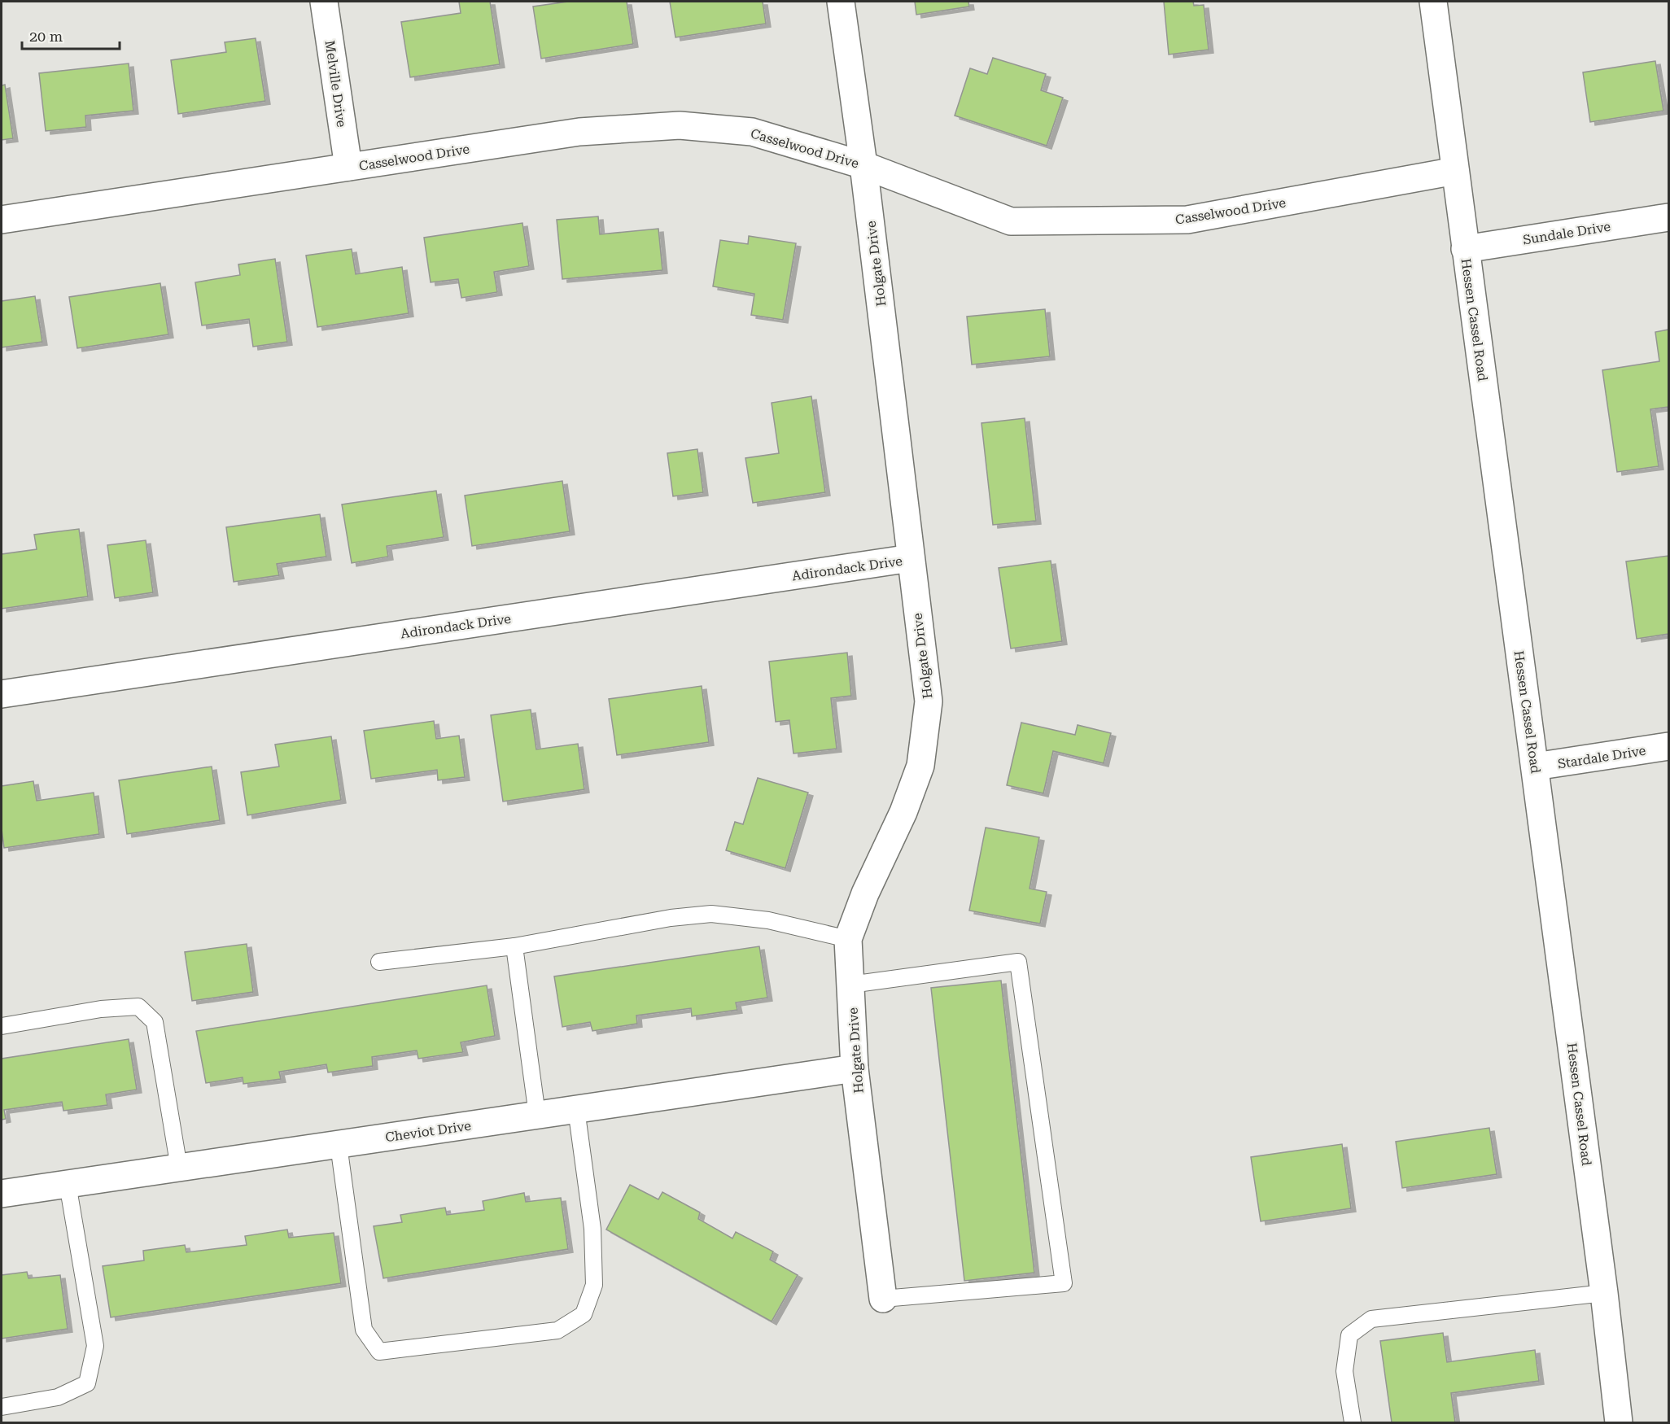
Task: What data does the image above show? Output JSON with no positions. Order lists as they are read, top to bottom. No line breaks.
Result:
{"streets":{"street":["Melville Drive","Casselwood Drive","Sundale Drive","Holgate Drive","Hessen Cassel Road","Adirondack Drive","Stardale Drive","Cheviot Drive"]},"crossings":[["Melville Drive","Casselwood Drive"],["Casselwood Drive","Holgate Drive"],["Casselwood Drive","Hessen Cassel Road"],["Sundale Drive","Hessen Cassel Road"],["Holgate Drive","Adirondack Drive"],["Holgate Drive","Cheviot Drive"],["Hessen Cassel Road","Stardale Drive"]],"scale_bar":"20 m"}
